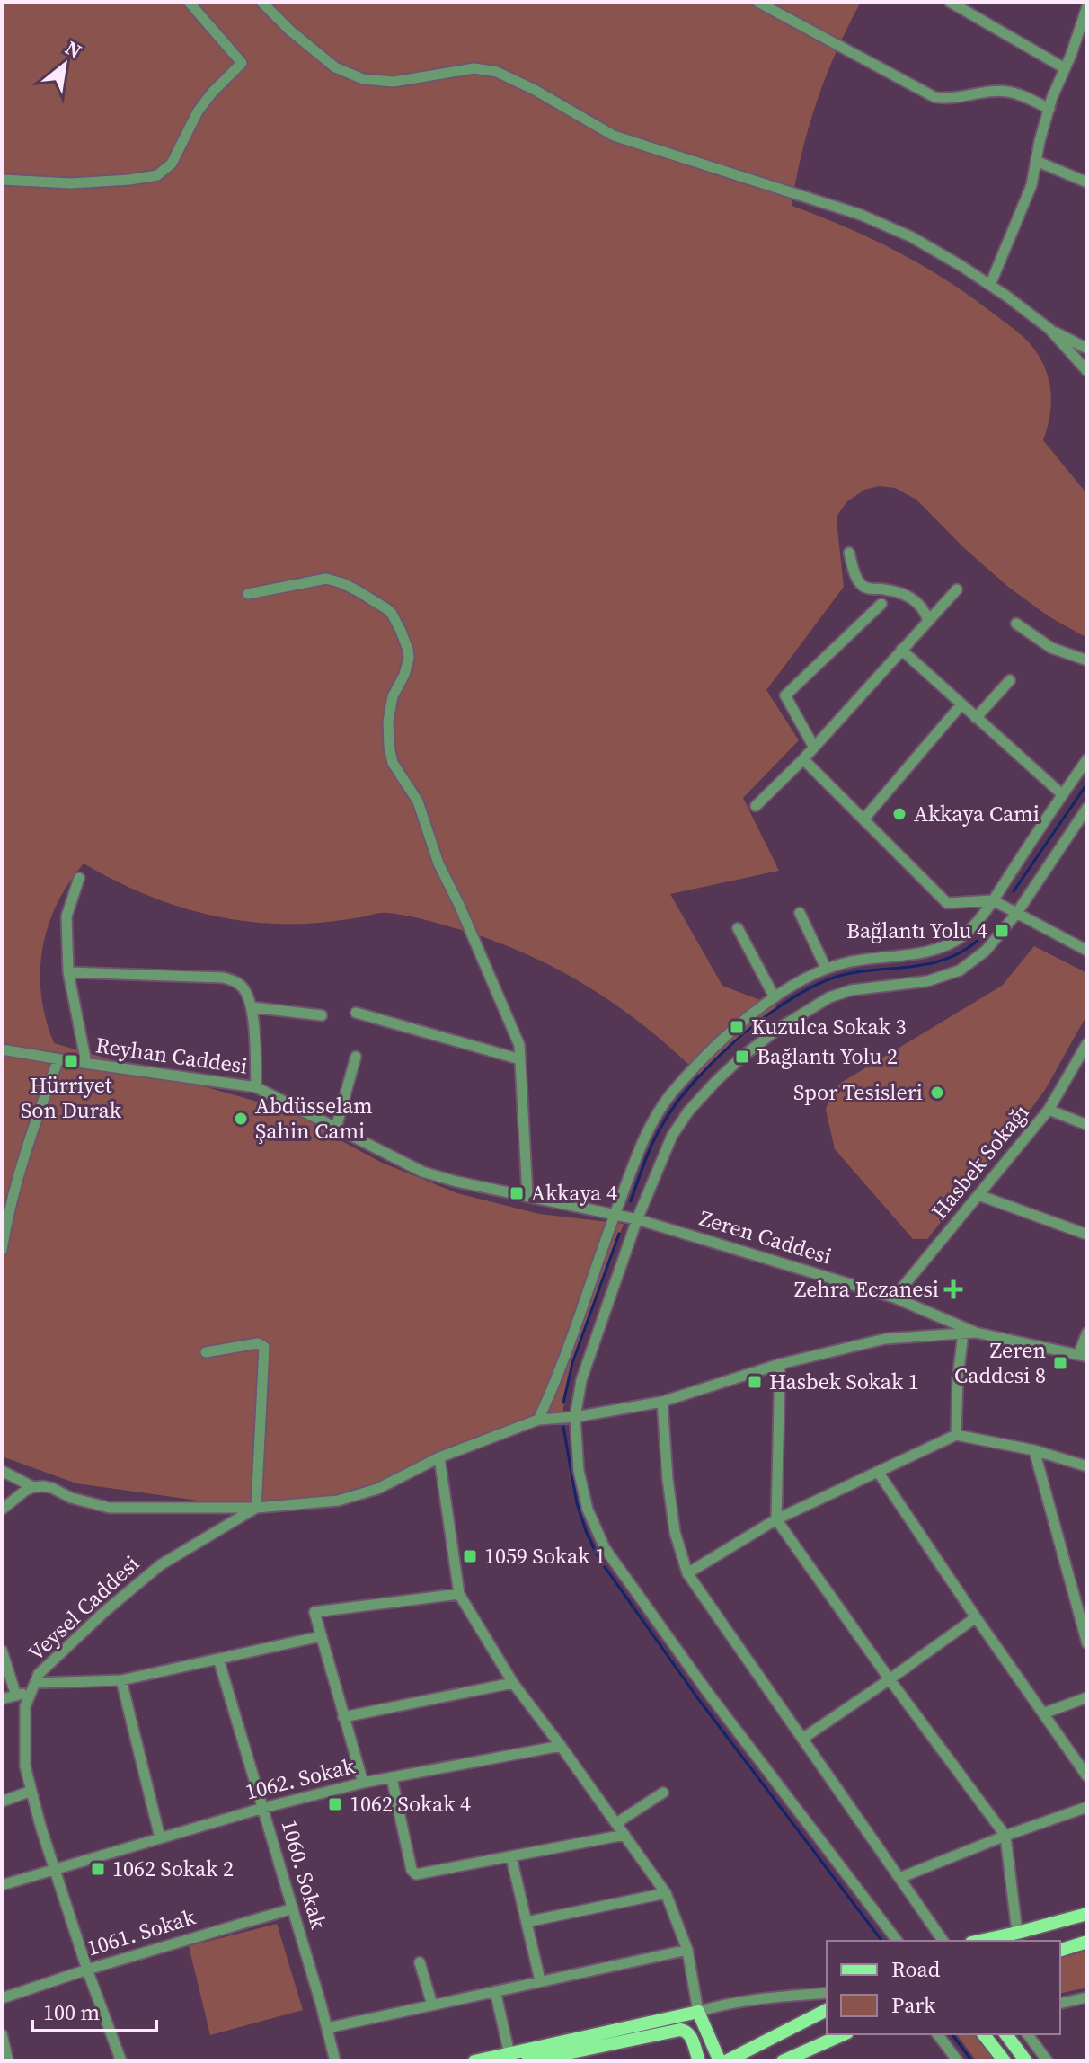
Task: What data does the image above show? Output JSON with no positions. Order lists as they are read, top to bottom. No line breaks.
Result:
{"streets":{"street":["Reyhan Caddesi","Hasbek Sokağı","Zeren Caddesi","Veysel Caddesi","1062. Sokak","1060. Sokak","1061. Sokak"]},"crossings":[["Reyhan Caddesi","Zeren Caddesi"],["Hasbek Sokağı","Zeren Caddesi"],["Zeren Caddesi","Veysel Caddesi"],["Veysel Caddesi","1062. Sokak"],["Veysel Caddesi","1061. Sokak"],["1062. Sokak","1060. Sokak"],["1060. Sokak","1061. Sokak"]],"places":{"other":["Akkaya Cami","Spor Tesisleri","Abdüsselam Şahin Cami"],"transit":["Bağlantı Yolu 4","Kuzulca Sokak 3","Bağlantı Yolu 2","Hürriyet Son Durak","Akkaya 4","Zeren Caddesi 8","Hasbek Sokak 1","1059 Sokak 1","1062 Sokak 4","1062 Sokak 2"],"health":["Zehra Eczanesi"]},"legend":["Road","Park"],"scale_bar":"100 m","north":"top right"}
